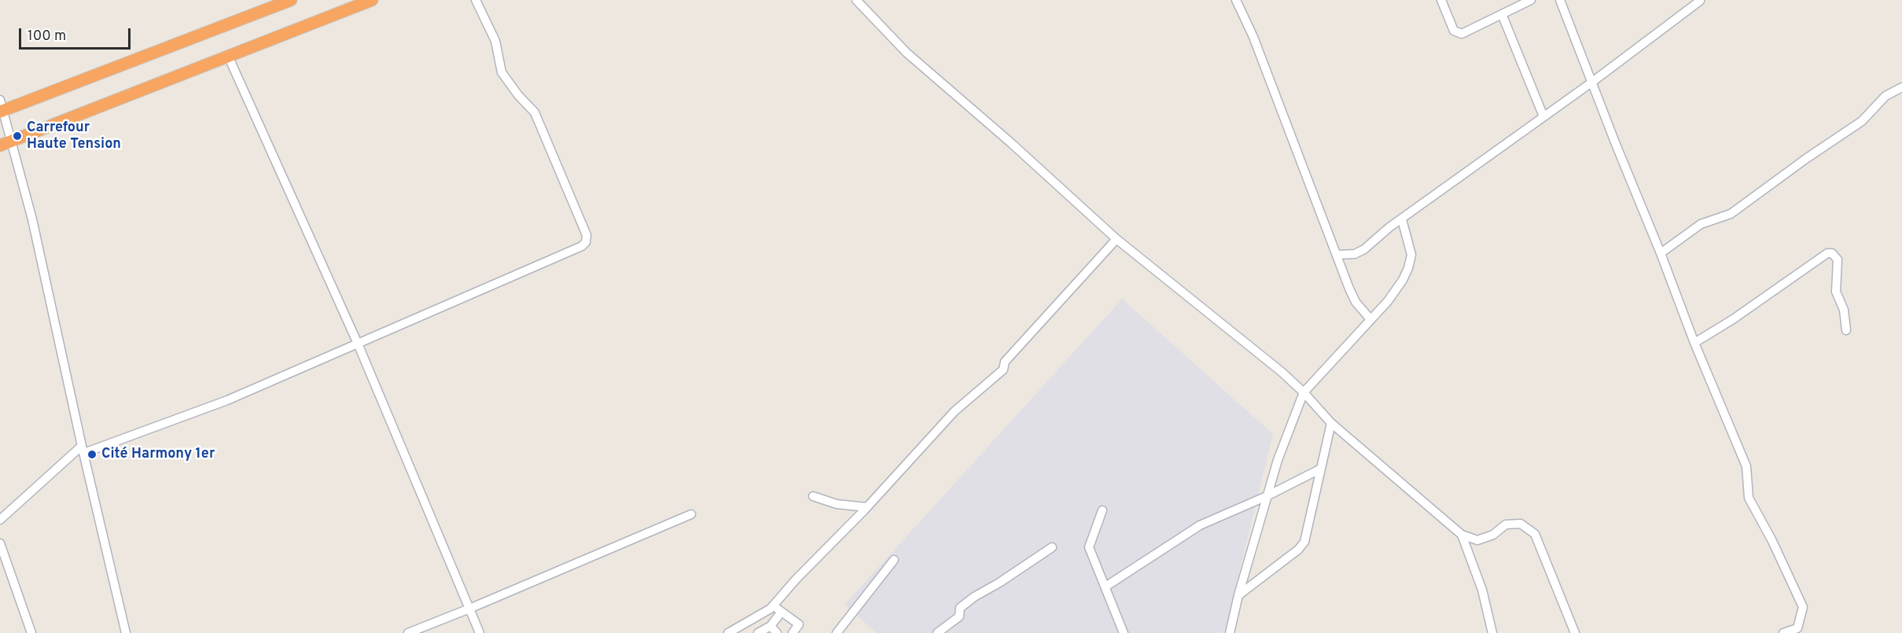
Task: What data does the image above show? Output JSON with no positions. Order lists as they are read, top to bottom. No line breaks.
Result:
{"places":["Carrefour Haute Tension","Cité Harmony 1er"],"scale_bar":"100 m"}
